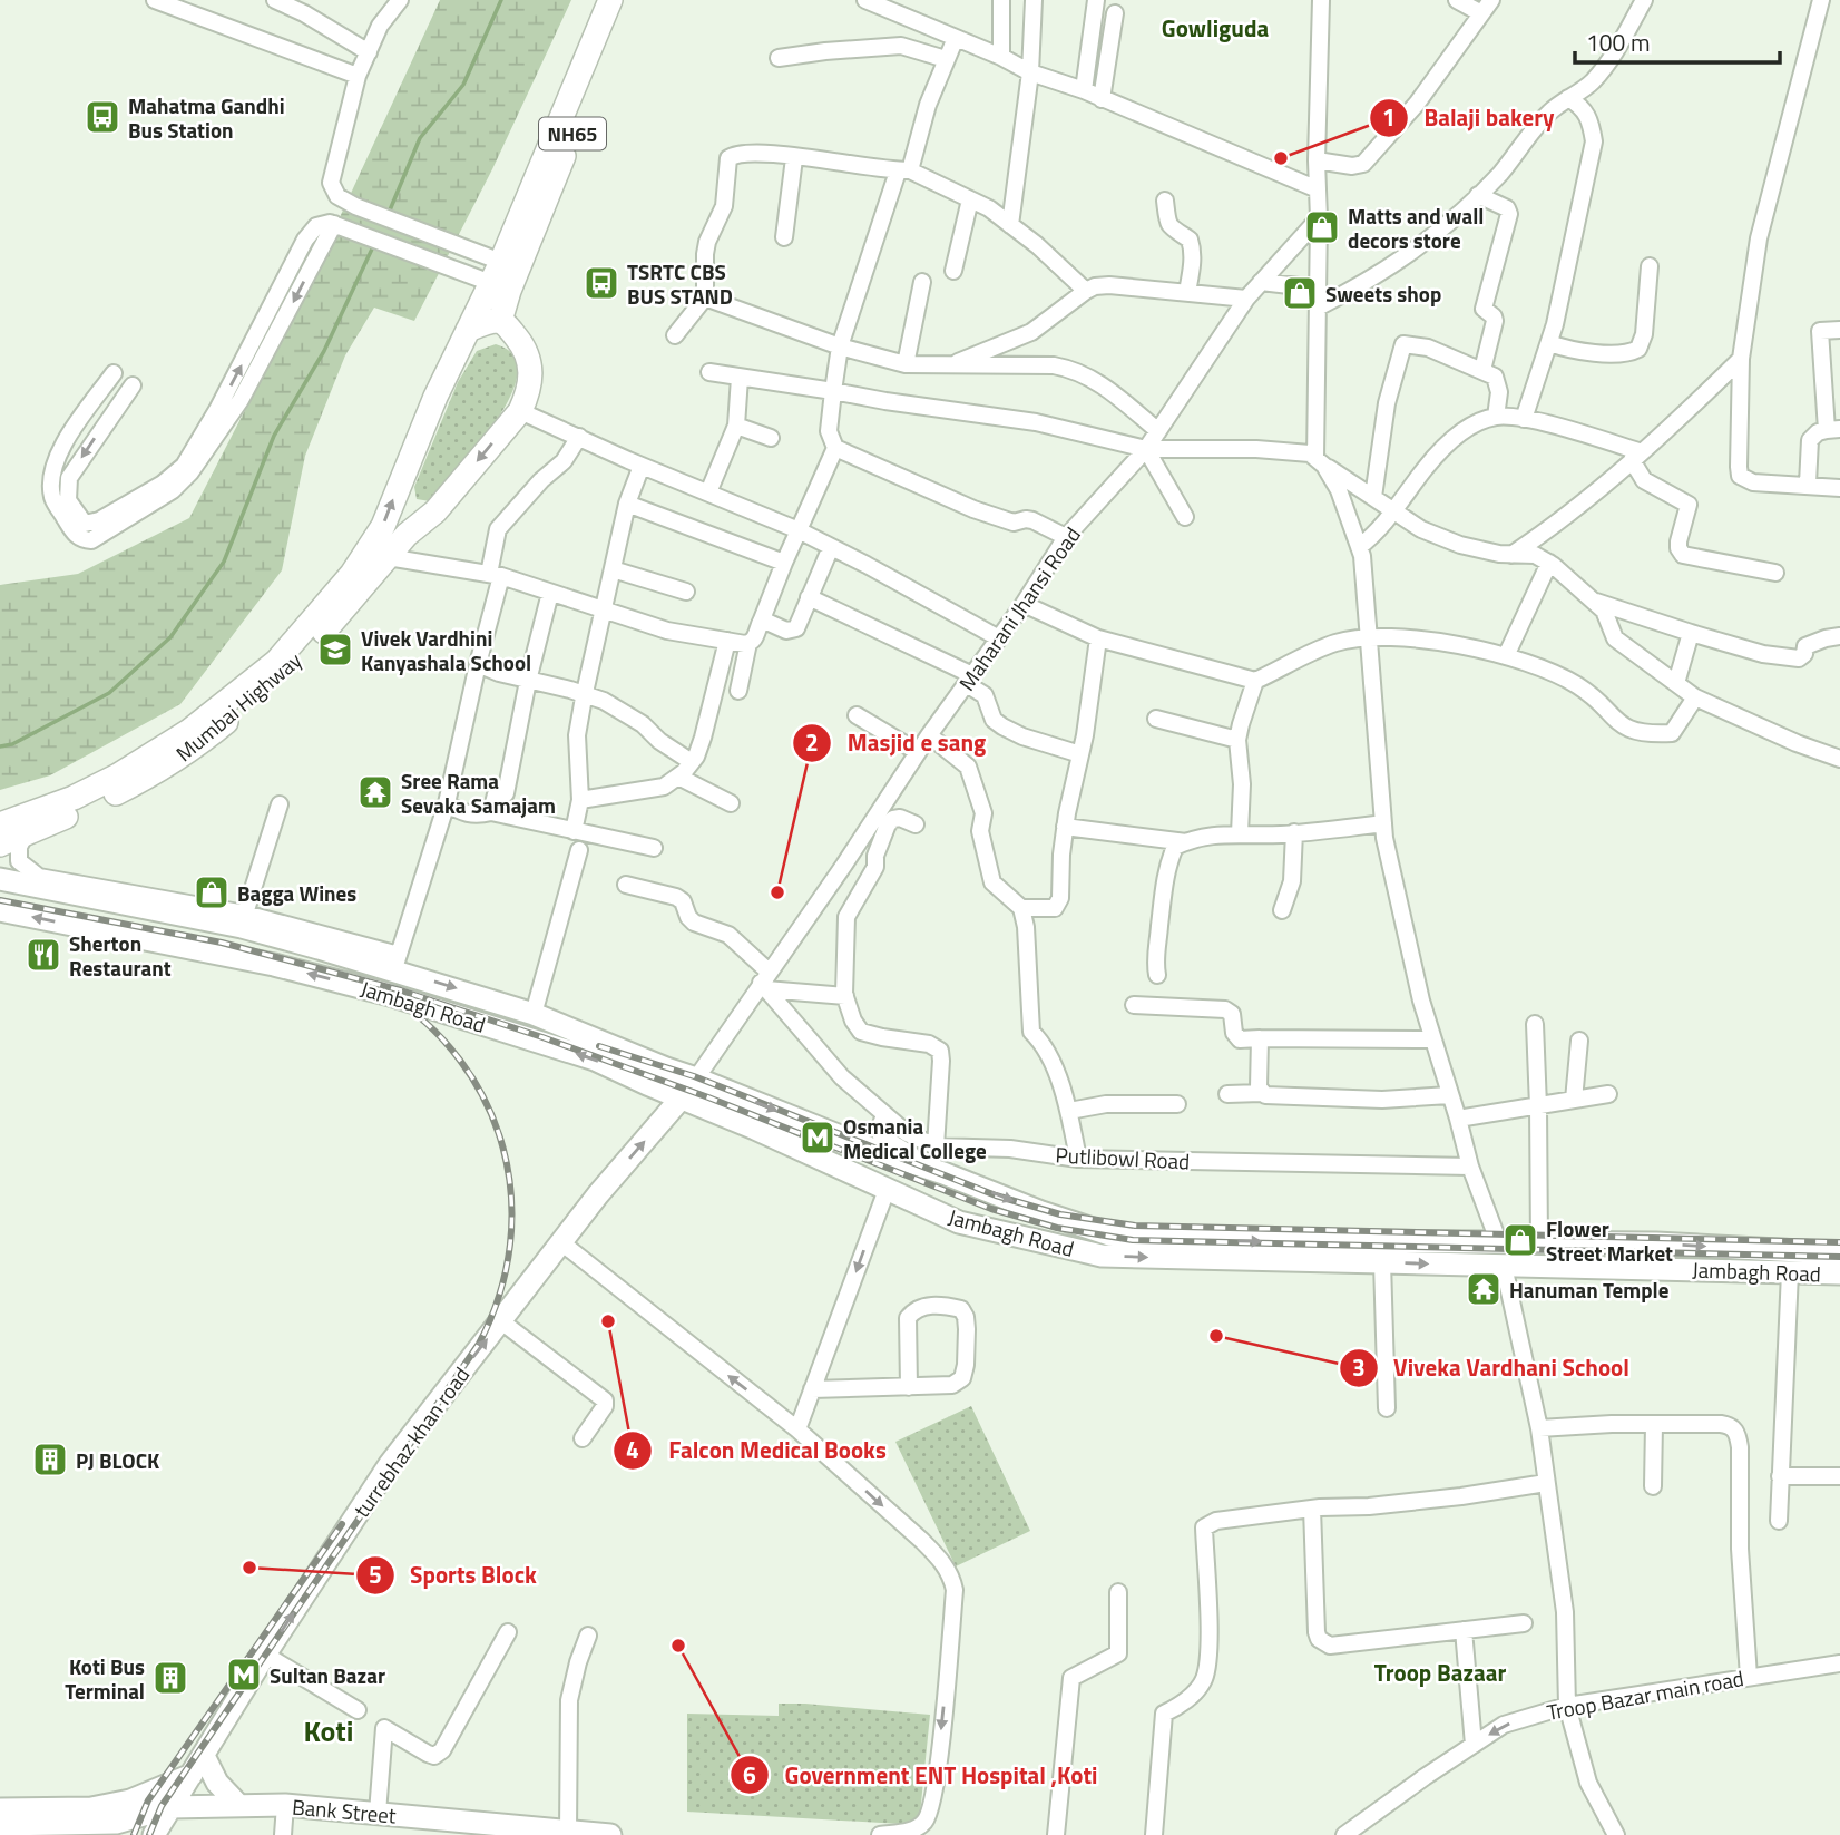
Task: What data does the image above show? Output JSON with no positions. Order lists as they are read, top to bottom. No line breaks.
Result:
{"streets":{"highway":["NH65","Mumbai Highway"],"main road":["Jambagh Road","turrebhaz khan road","Bank Street"],"street":["Maharani Jhansi Road","Putlibowl Road","Troop Bazar main road"]},"crossings":[["NH65","Mumbai Highway"],["Maharani Jhansi Road","Jambagh Road"],["Maharani Jhansi Road","Putlibowl Road"],["Jambagh Road","turrebhaz khan road"],["turrebhaz khan road","Bank Street"]],"one_way":["turrebhaz khan road"],"districts":["Gowliguda","Troop Bazaar","Koti"],"places":{"bus stop":["Mahatma Gandhi Bus Station","TSRTC CBS BUS STAND"],"other":["Balaji bakery","Masjid e sang","Falcon Medical Books","Viveka Vardhani School","Sports Block","Government ENT Hospital ,Koti"],"shop":["Matts and wall decors store","Sweets shop","Bagga Wines","Flower Street Market"],"school or university":["Vivek Vardhini Kanyashala School"],"temple":["Sree Rama Sevaka Samajam","Hanuman Temple"],"restaurant":["Sherton Restaurant"],"metro station":["Osmania Medical College","Sultan Bazar"],"building":["PJ BLOCK","Koti Bus Terminal"]},"scale_bar":"100 m"}
